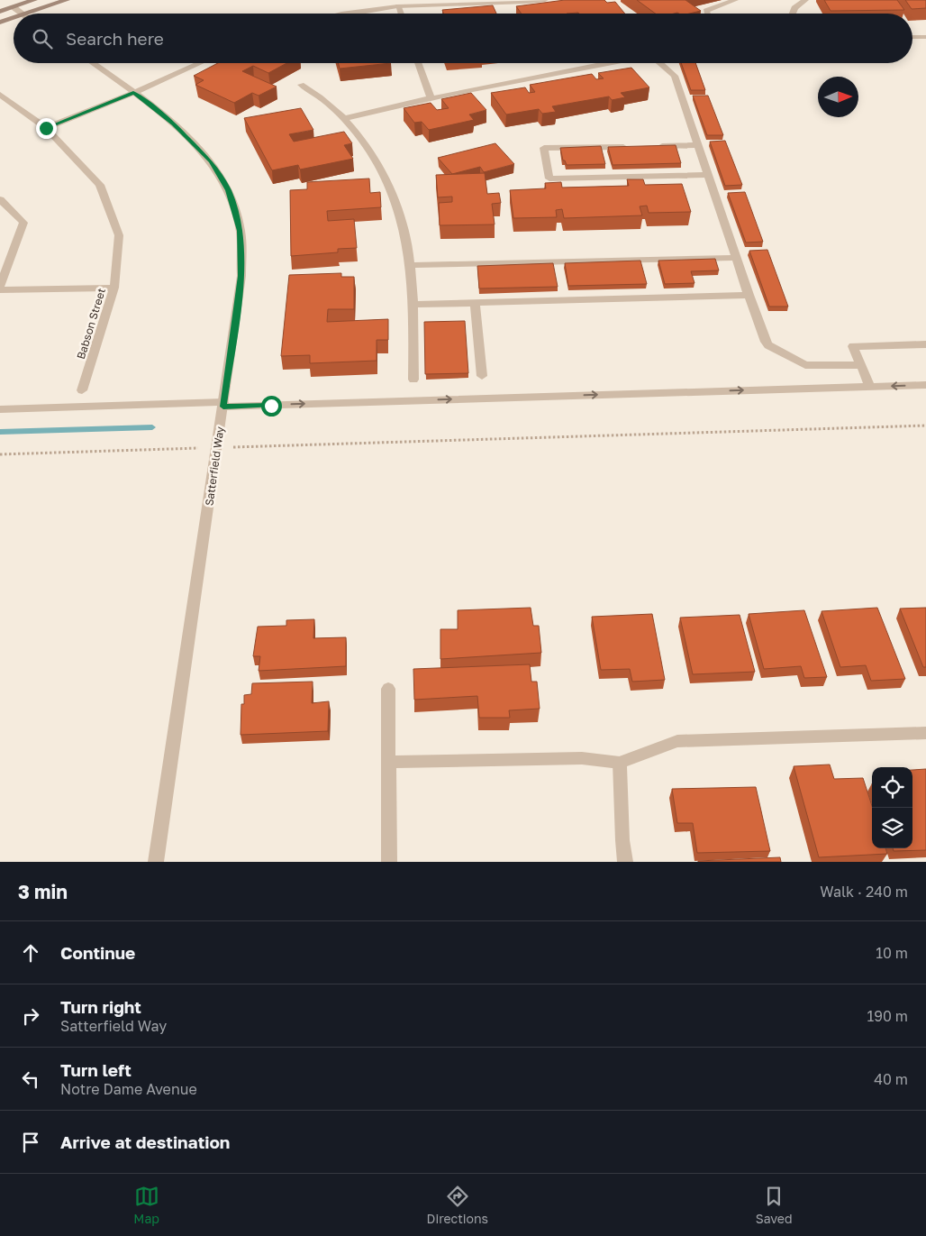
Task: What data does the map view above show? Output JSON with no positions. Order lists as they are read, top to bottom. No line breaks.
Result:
{"streets":{"street":["Babson Street","Satterfield Way"]},"north":"right","page":{"search":"Search here","heading":["3 min","Walk · 240 m"],"list":[["Continue","10 m"],["Turn right","Satterfield Way","190 m"],["Turn left","Notre Dame Avenue","40 m"],"Arrive at destination"],"nav":["Map","Directions","Saved"]}}
